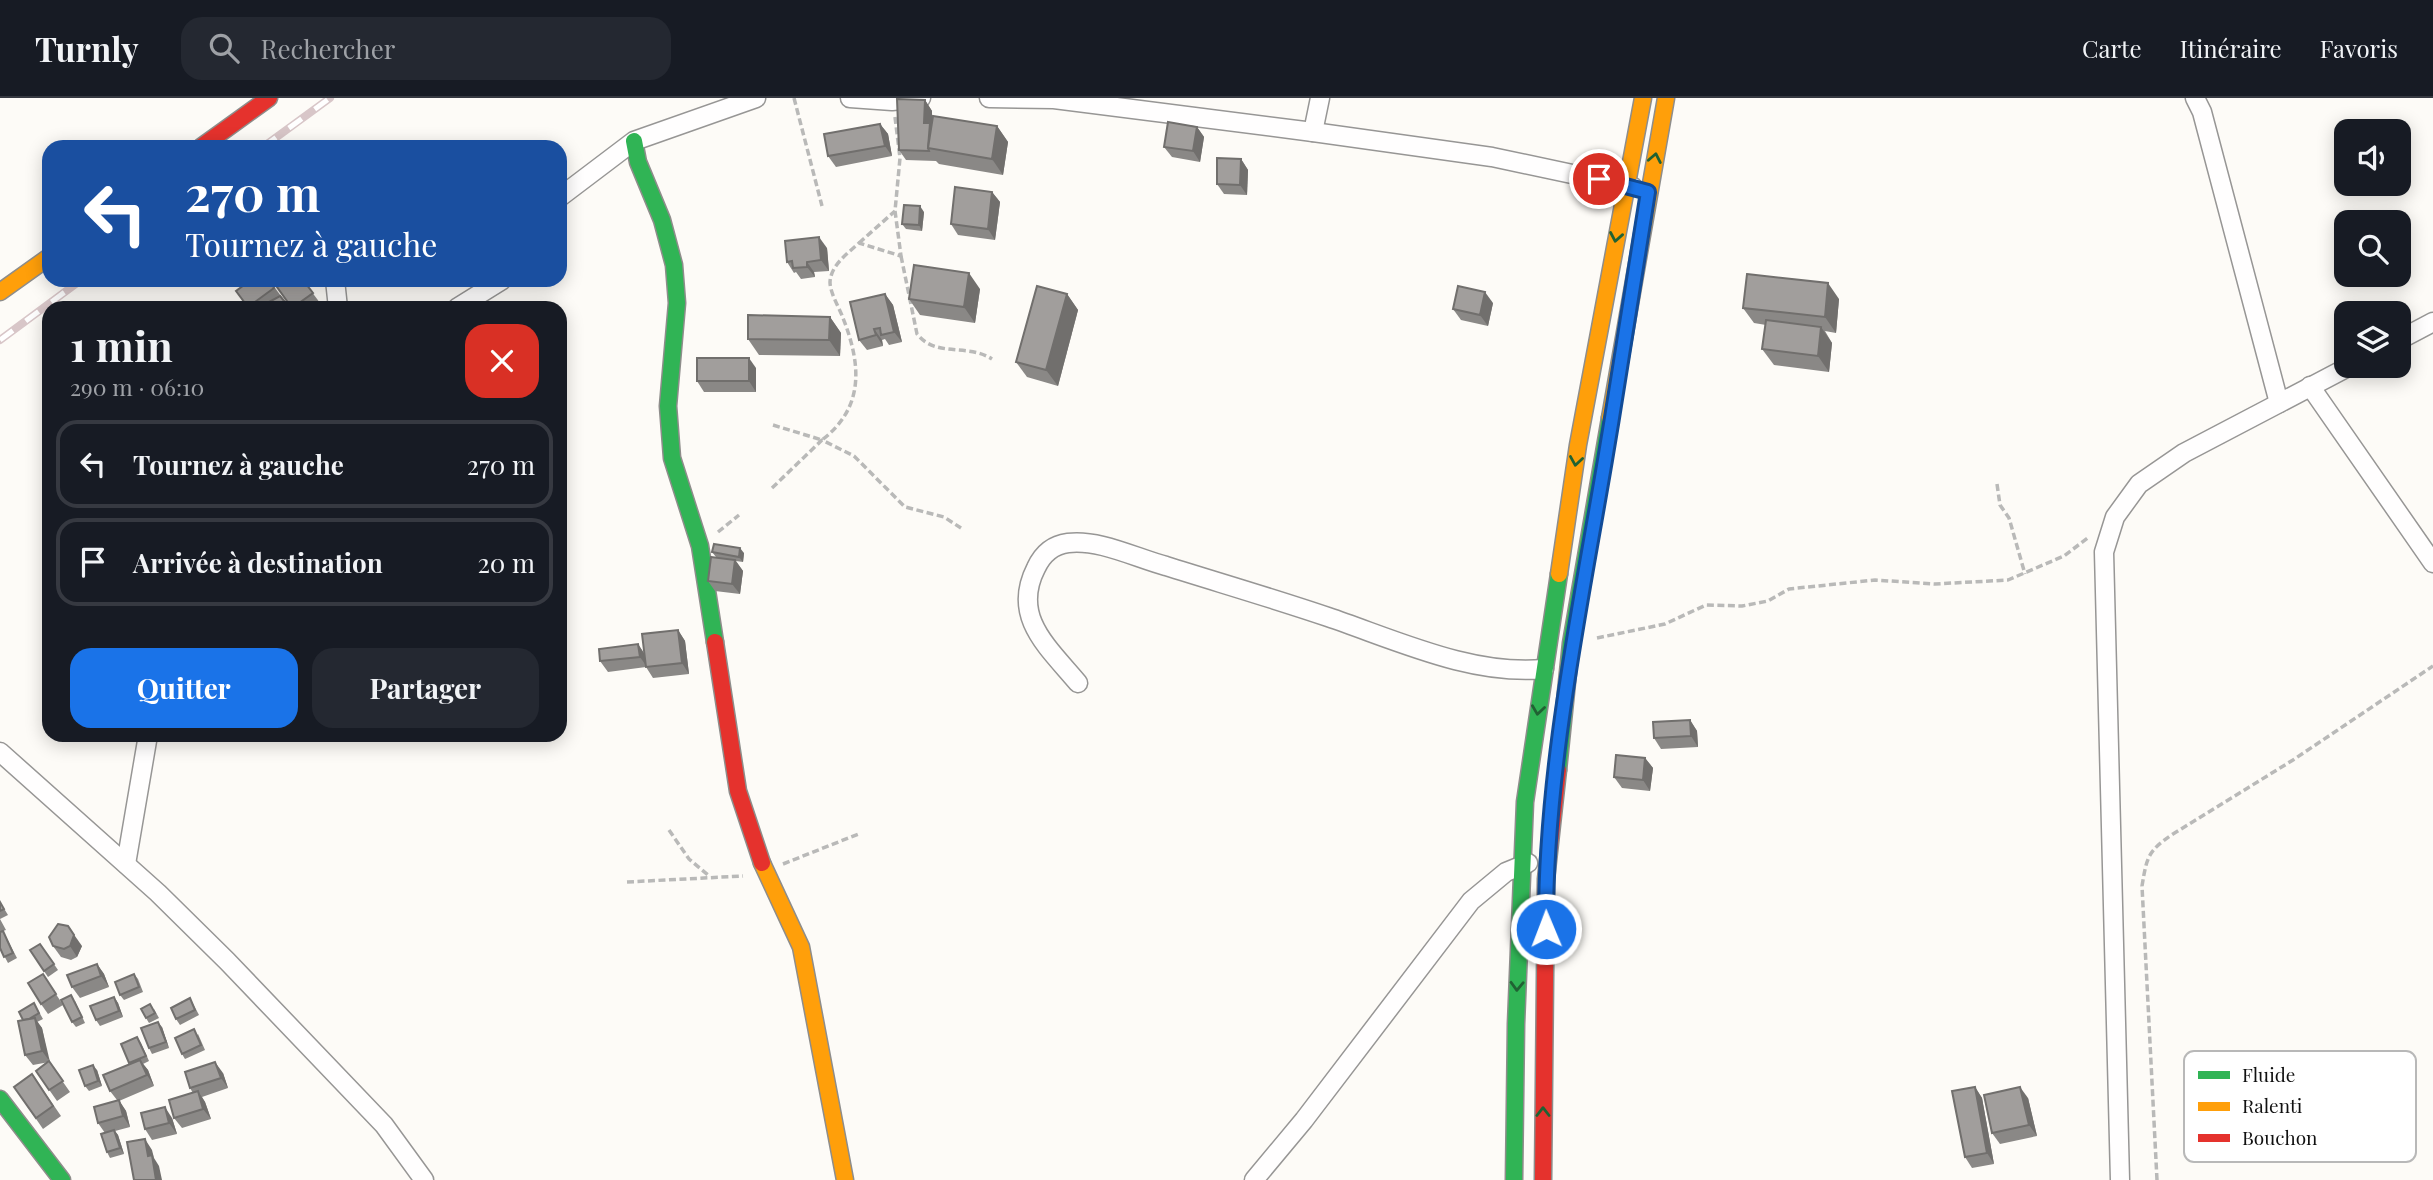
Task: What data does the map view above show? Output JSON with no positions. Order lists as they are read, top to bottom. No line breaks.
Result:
{"legend":["Fluide","Ralenti","Bouchon"],"page":{"header":"Turnly","search":"Rechercher","nav":["Carte","Itinéraire","Favoris"],"turn":["270 m","Tournez à gauche"],"heading":["1 min","290 m · 06:10"],"list":[{"name":"Tournez à gauche","value":"270 m"},{"name":"Arrivée à destination","value":"20 m"}],"buttons":["Quitter","Partager"]}}
